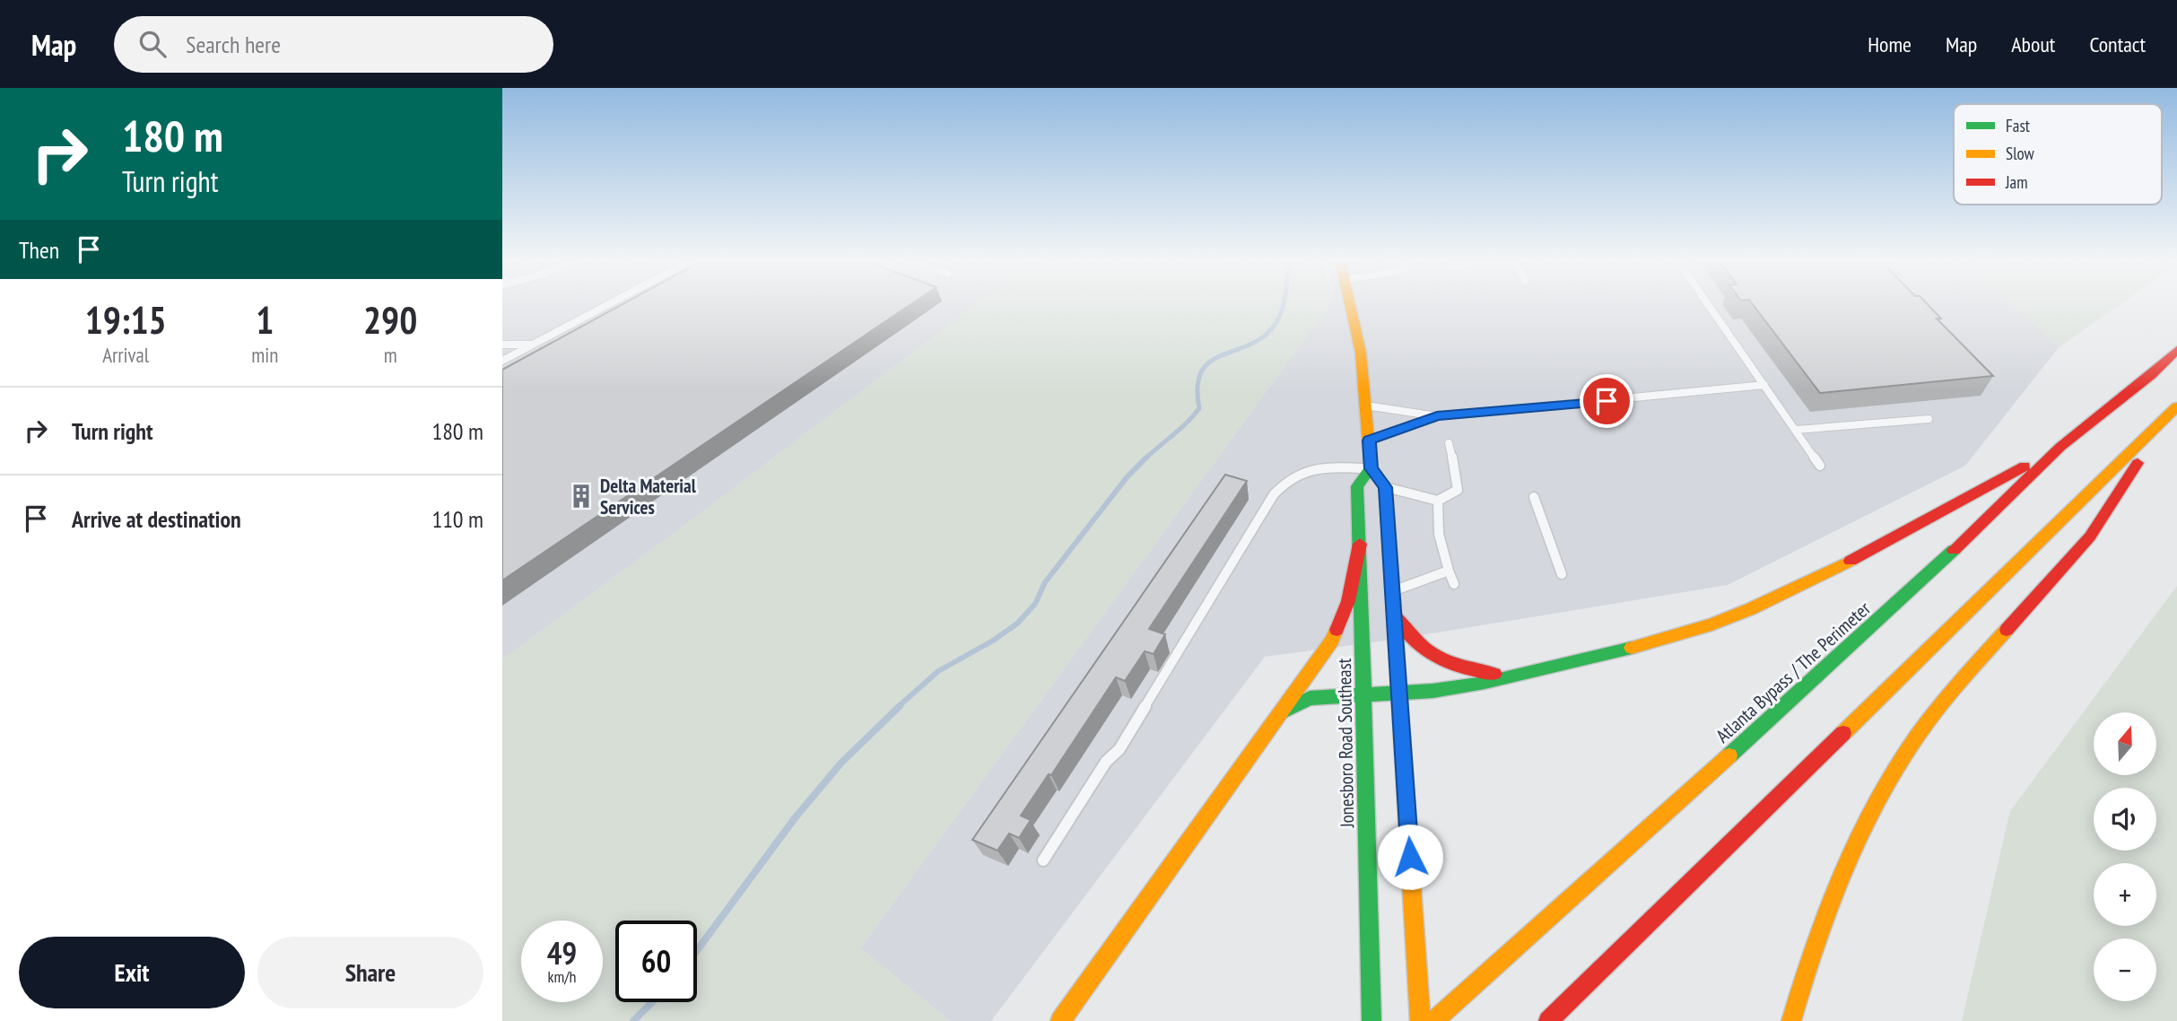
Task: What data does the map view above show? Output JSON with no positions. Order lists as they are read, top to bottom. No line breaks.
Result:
{"streets":{"main road":["Atlanta Bypass / The Perimeter","Jonesboro Road Southeast"]},"places":{"building":["Delta Material Services"]},"legend":["Fast","Slow","Jam"],"north":"top","page":{"header":"Map","search":"Search here","nav":["Home","Map","About","Contact"],"turn":["180 m","Turn right"],"then":"Then","eta":["19:15","Arrival","1","min","290","m"],"list":[{"name":"Turn right","value":"180 m"},{"name":"Arrive at destination","value":"110 m"}],"map_buttons":["+","−"],"speed":"49 km/h","limit":"60","buttons":["Exit","Share"]}}
